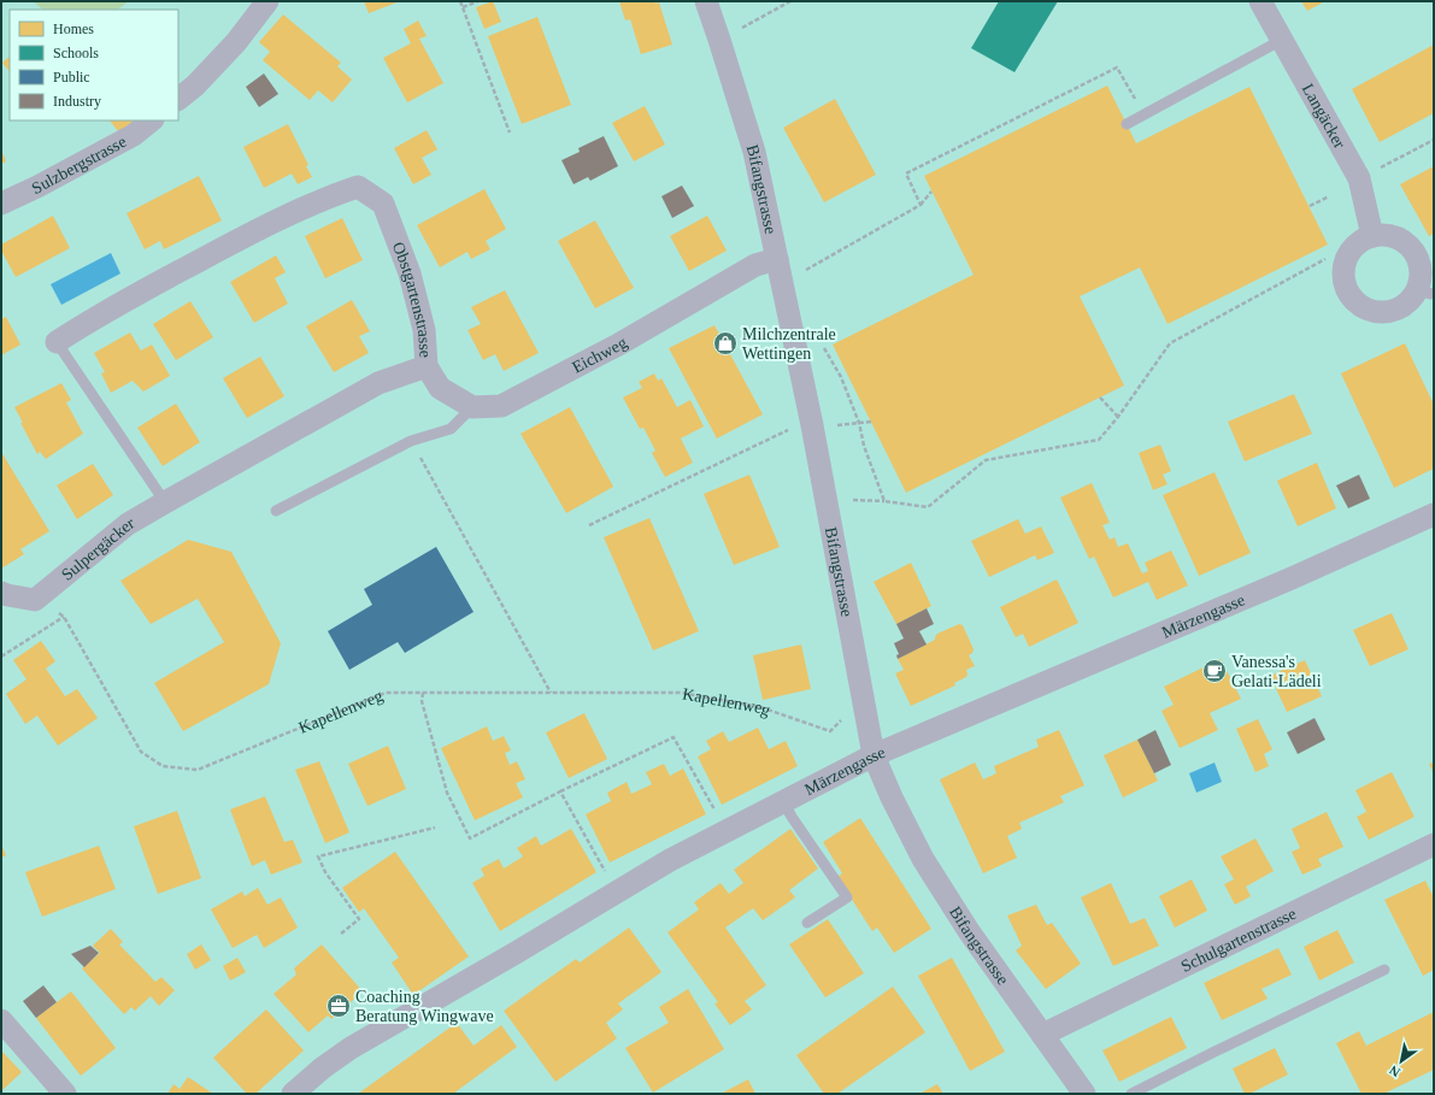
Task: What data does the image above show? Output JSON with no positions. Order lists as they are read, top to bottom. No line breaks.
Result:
{"streets":{"street":["Langäcker","Sulzbergstrasse","Bifangstrasse","Obstgartenstrasse","Eichweg","Sulpergäcker","Märzengasse","Schulgartenstrasse"],"path":["Kapellenweg"]},"crossings":[["Bifangstrasse","Eichweg"],["Bifangstrasse","Märzengasse"],["Bifangstrasse","Schulgartenstrasse"],["Obstgartenstrasse","Sulpergäcker"],["Sulpergäcker","Kapellenweg"]],"places":{"shop":["Milchzentrale Wettingen"],"cafe":["Vanessa's Gelati-Lädeli"],"office":["Coaching Beratung Wingwave"]},"legend":["Homes","Schools","Public","Industry"],"north":"bottom left"}
